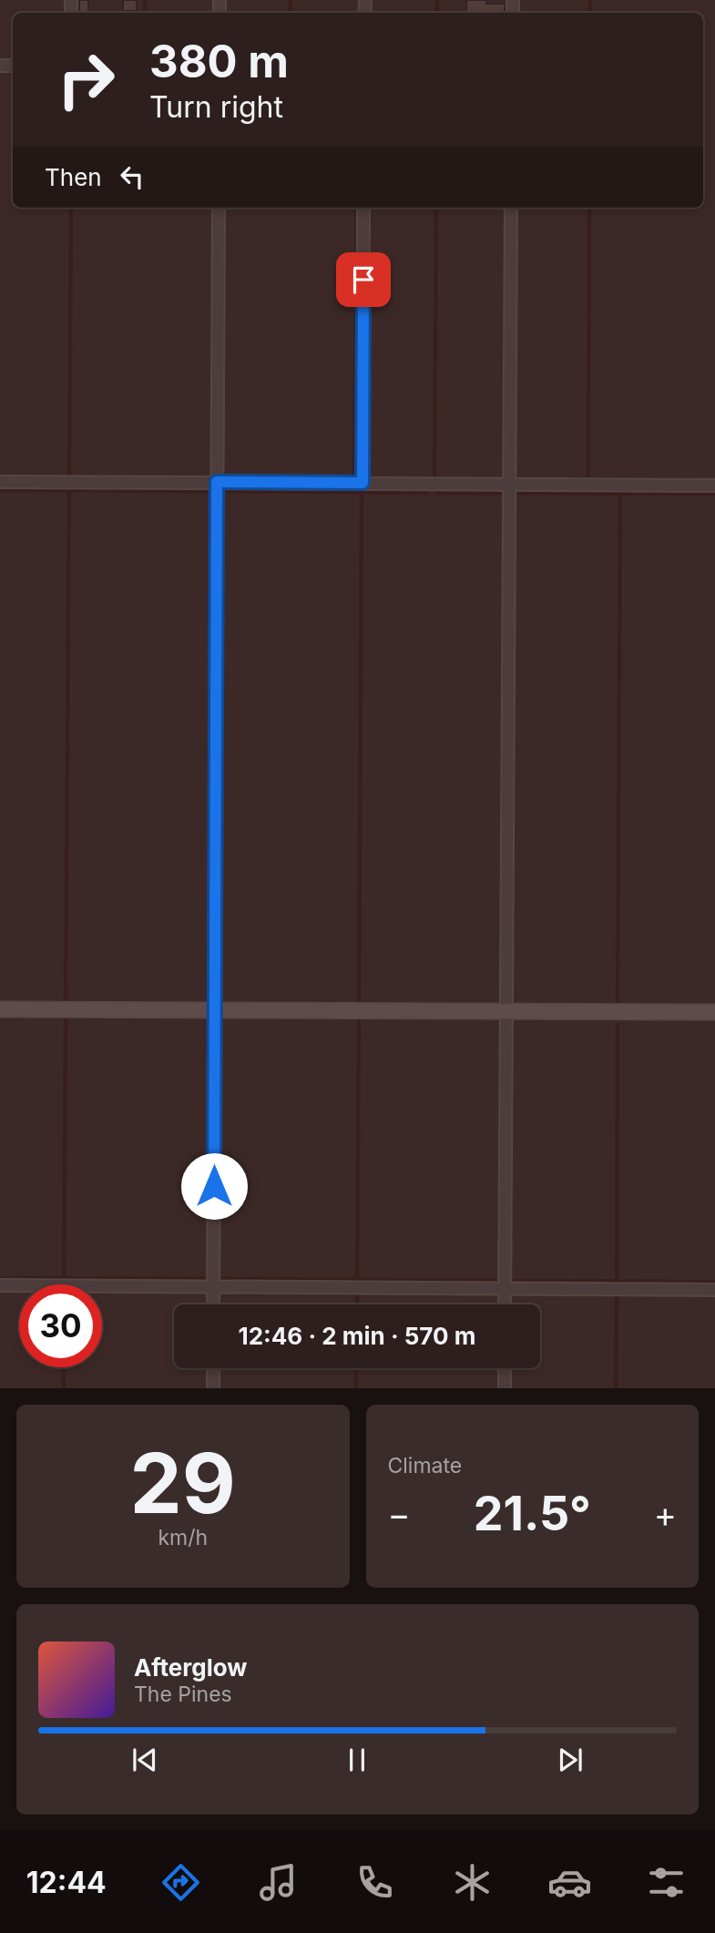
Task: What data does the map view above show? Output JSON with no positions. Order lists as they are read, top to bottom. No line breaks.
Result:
{"page":{"turn":["380 m","Turn right"],"then":"Then","limit":"30","trip":"12:46 · 2 min · 570 m","tile":[["29","km/h"],"Climate"],"heat":["−","21.5°","+"],"song":["Afterglow","The Pines"],"tabs":"12:44"}}
